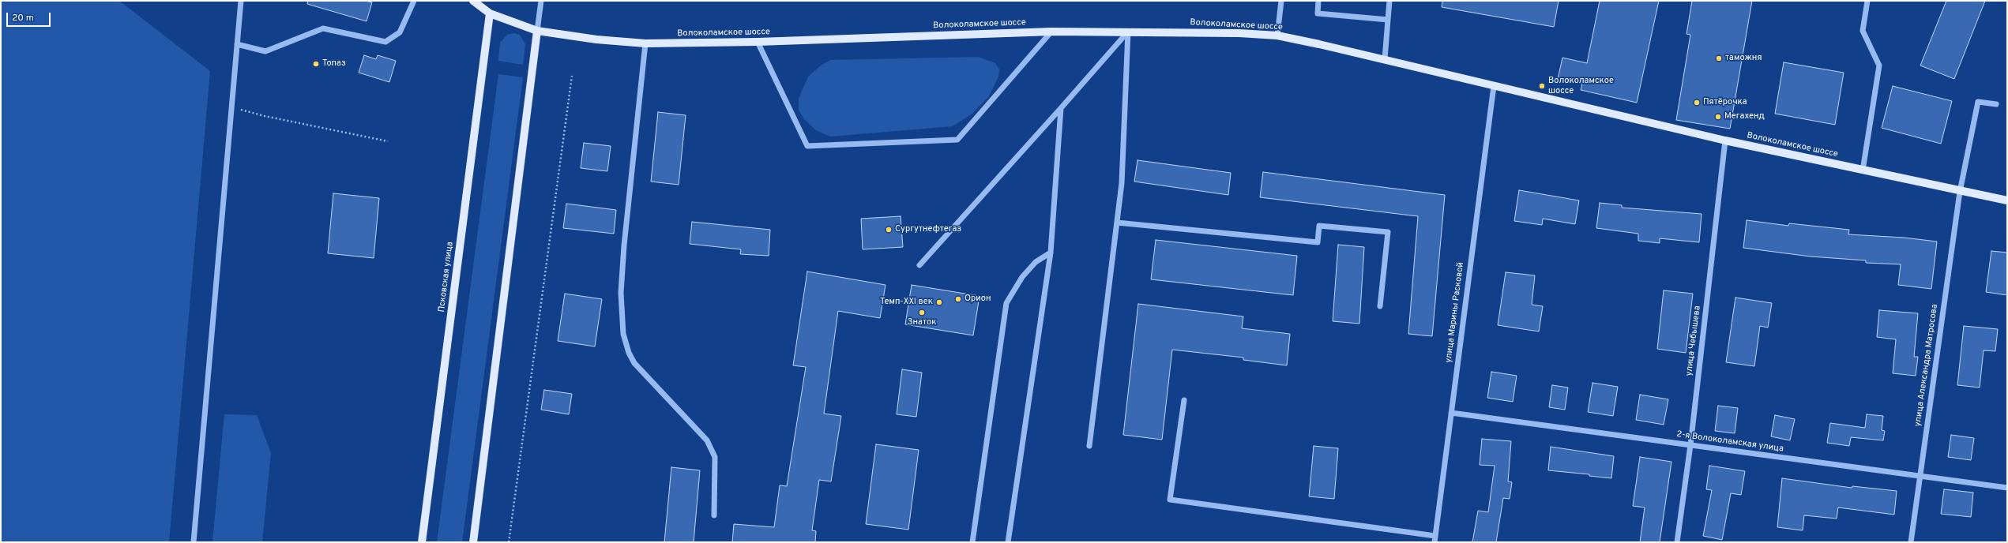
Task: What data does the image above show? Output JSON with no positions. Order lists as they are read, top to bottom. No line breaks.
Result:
{"streets":{"main road":["Волоколамское шоссе","Псковская улица"],"street":["улица Марины Расковой","улица Чебышева","улица Александра Матросова","2-я Волоколамская улица"]},"crossings":[["Волоколамское шоссе","Псковская улица"],["Волоколамское шоссе","улица Марины Расковой"],["Волоколамское шоссе","улица Чебышева"],["Волоколамское шоссе","улица Александра Матросова"],["улица Марины Расковой","2-я Волоколамская улица"],["улица Чебышева","2-я Волоколамская улица"],["улица Александра Матросова","2-я Волоколамская улица"]],"places":["таможня","Топаз","Волоколамское шоссе","Пятёрочка","Мегахенд","Сургутнефтегаз","Орион","Темп-XXI век","Знаток"],"scale_bar":"20 m"}
